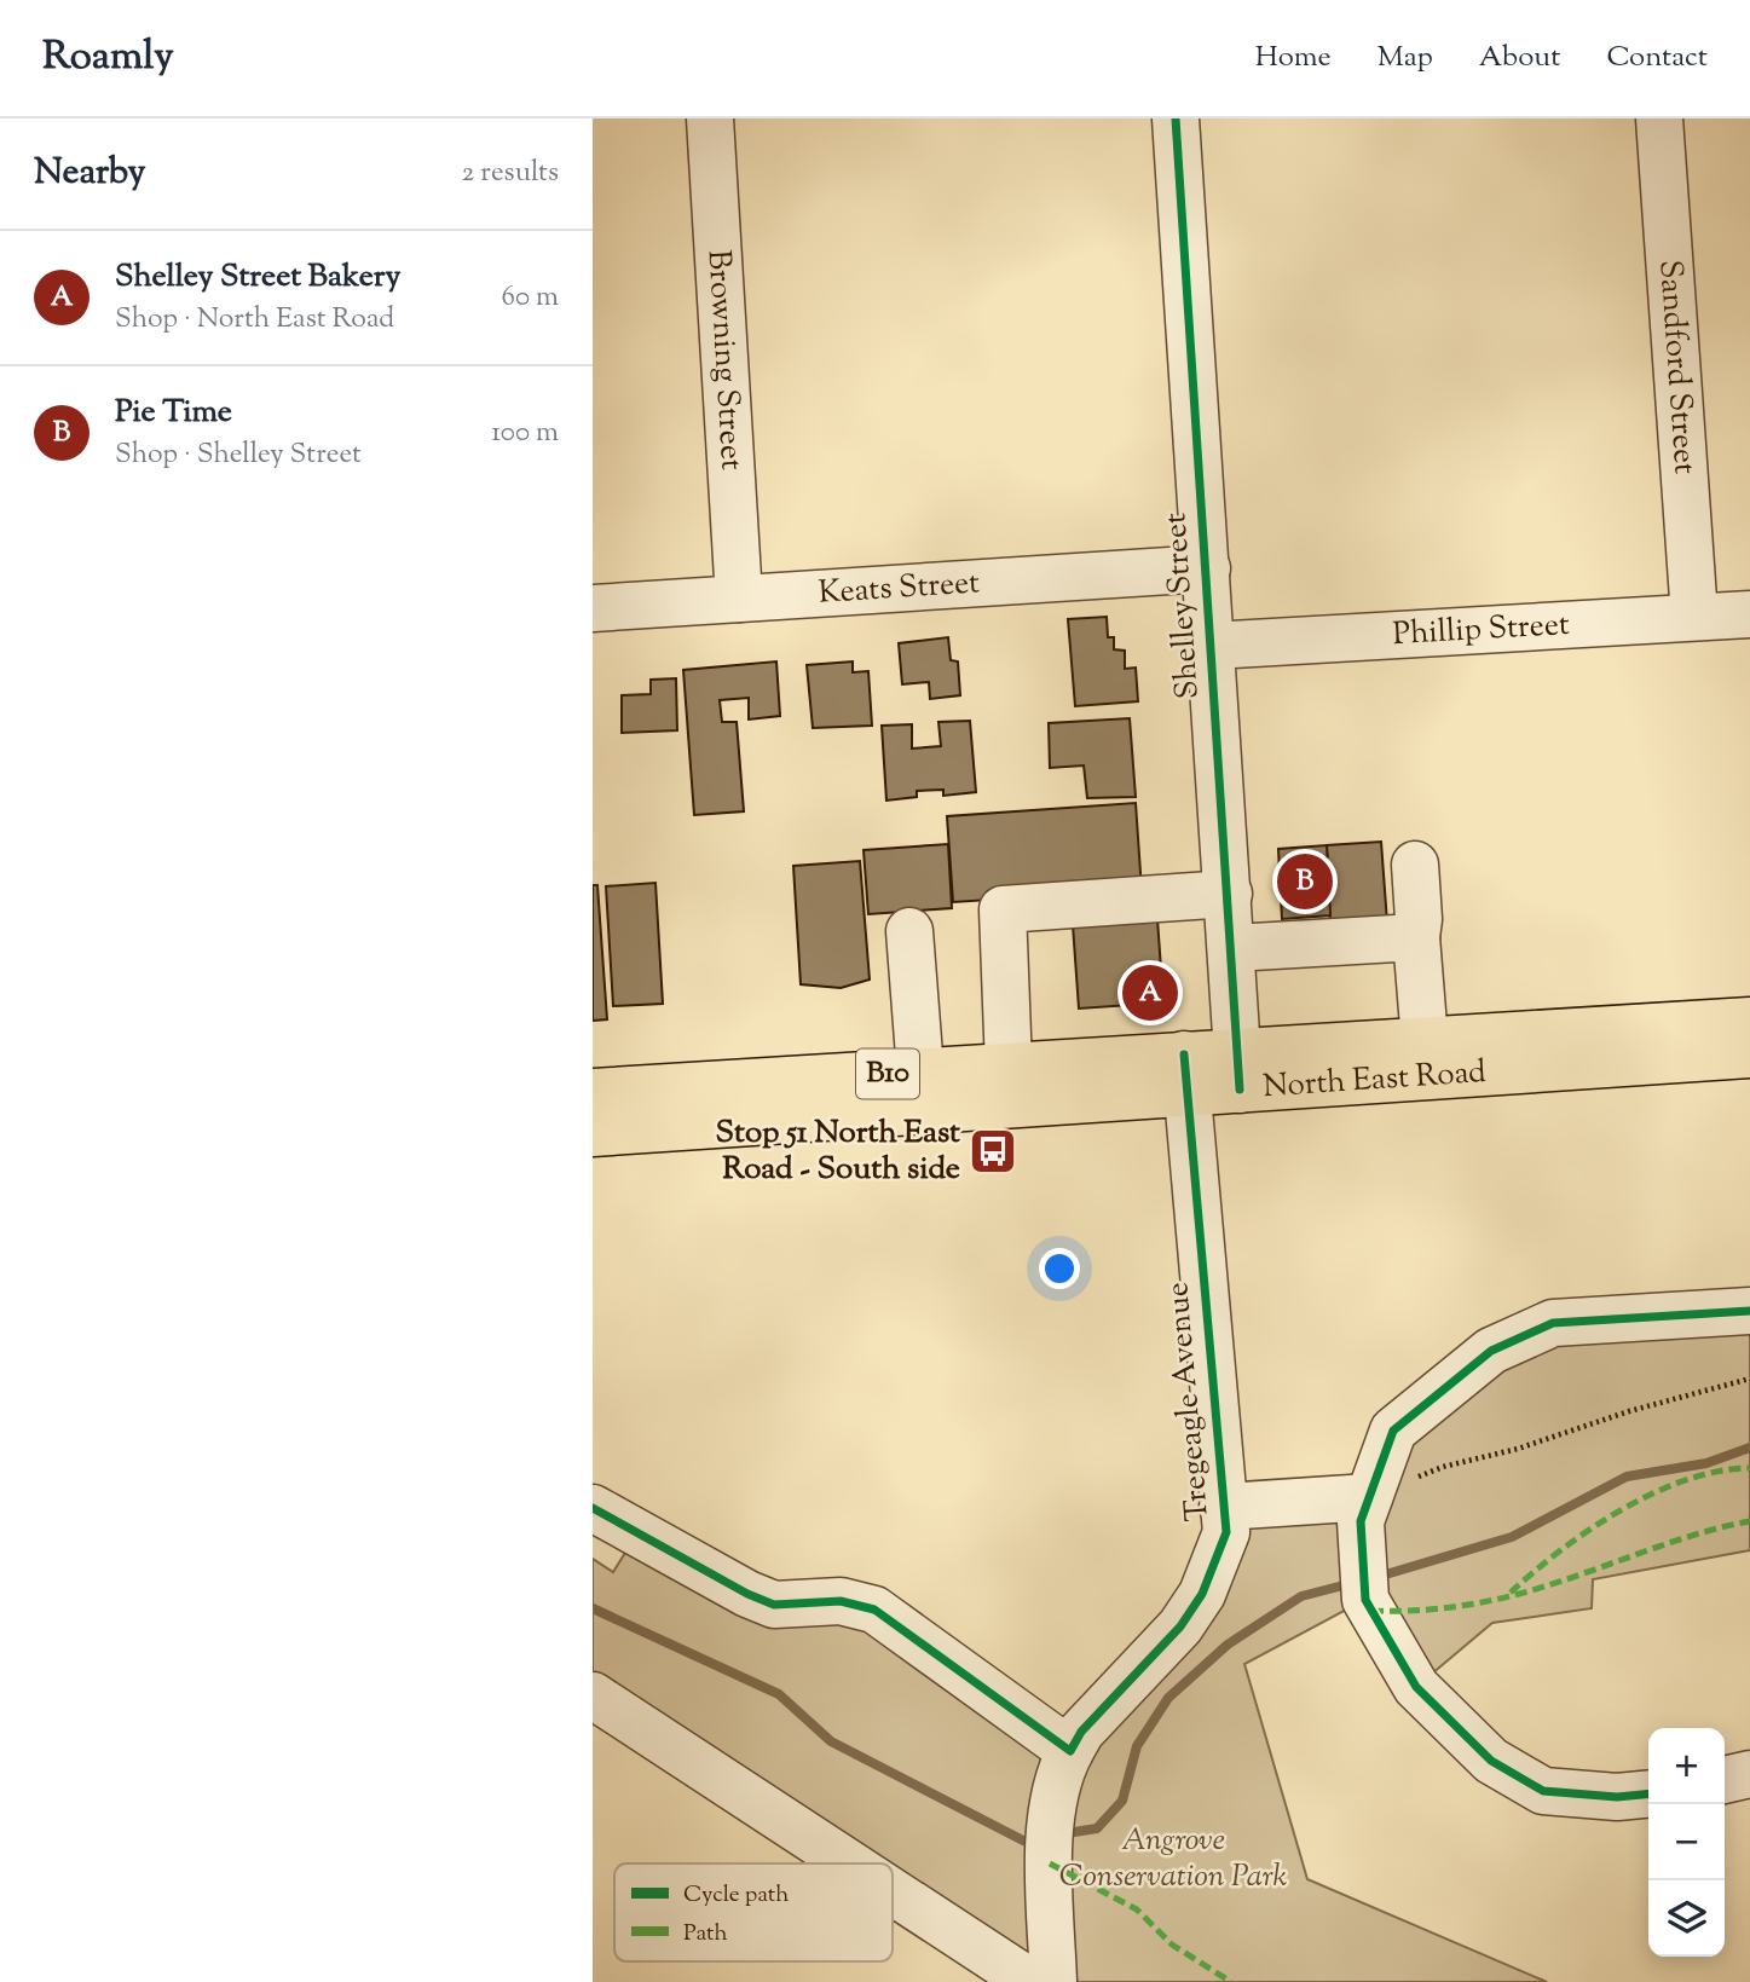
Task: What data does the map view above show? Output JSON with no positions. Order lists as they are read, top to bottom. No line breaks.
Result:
{"streets":{"main road":["B10","North East Road"],"street":["Browning Street","Sandford Street","Keats Street","Shelley Street","Phillip Street","Tregeagle Avenue"]},"crossings":[["Browning Street","Keats Street"],["Sandford Street","Phillip Street"],["Keats Street","Shelley Street"],["Shelley Street","Phillip Street"],["Shelley Street","North East Road"],["North East Road","Tregeagle Avenue"]],"parks":["Angrove Conservation Park"],"places":{"bus stop":["Stop 51 North East Road - South side"]},"legend":["Cycle path","Path"],"page":{"header":"Roamly","nav":["Home","Map","About","Contact"],"heading":["Nearby","2 results"],"list":[{"mark":"A","name":"Shelley Street Bakery","note":"Shop · North East Road","value":"60 m"},{"mark":"B","name":"Pie Time","note":"Shop · Shelley Street","value":"100 m"}],"pins":["B","A"],"map_buttons":["+","−"]}}
